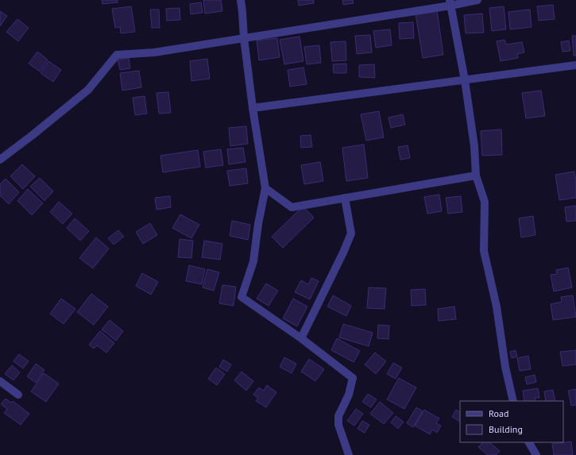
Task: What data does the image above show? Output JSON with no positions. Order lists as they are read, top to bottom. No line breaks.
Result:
{"legend":["Road","Building"]}
